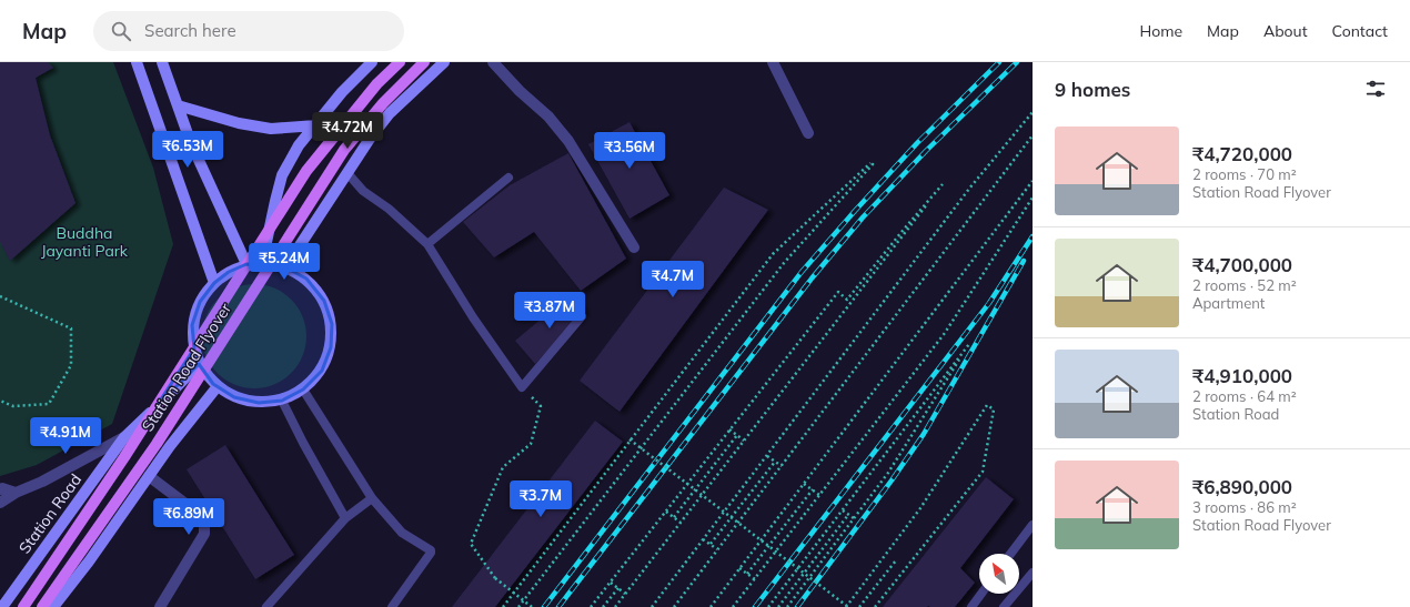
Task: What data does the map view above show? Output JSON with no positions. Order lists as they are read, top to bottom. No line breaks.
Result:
{"streets":{"main road":["Station Road Flyover","Station Road"]},"parks":["Buddha Jayanti Park"],"north":"top left","page":{"header":"Map","search":"Search here","nav":["Home","Map","About","Contact"],"heading":"9 homes","price":["₹4.72M","₹6.53M","₹3.56M","₹5.24M","₹4.7M","₹3.87M","₹4.91M","₹3.7M","₹6.89M"],"list":[{"name":"₹4,720,000","note":"2 rooms · 70 m² · Station Road Flyover"},{"name":"₹4,700,000","note":"2 rooms · 52 m² · Apartment"},{"name":"₹4,910,000","note":"2 rooms · 64 m² · Station Road"},{"name":"₹6,890,000","note":"3 rooms · 86 m² · Station Road Flyover"}]}}
